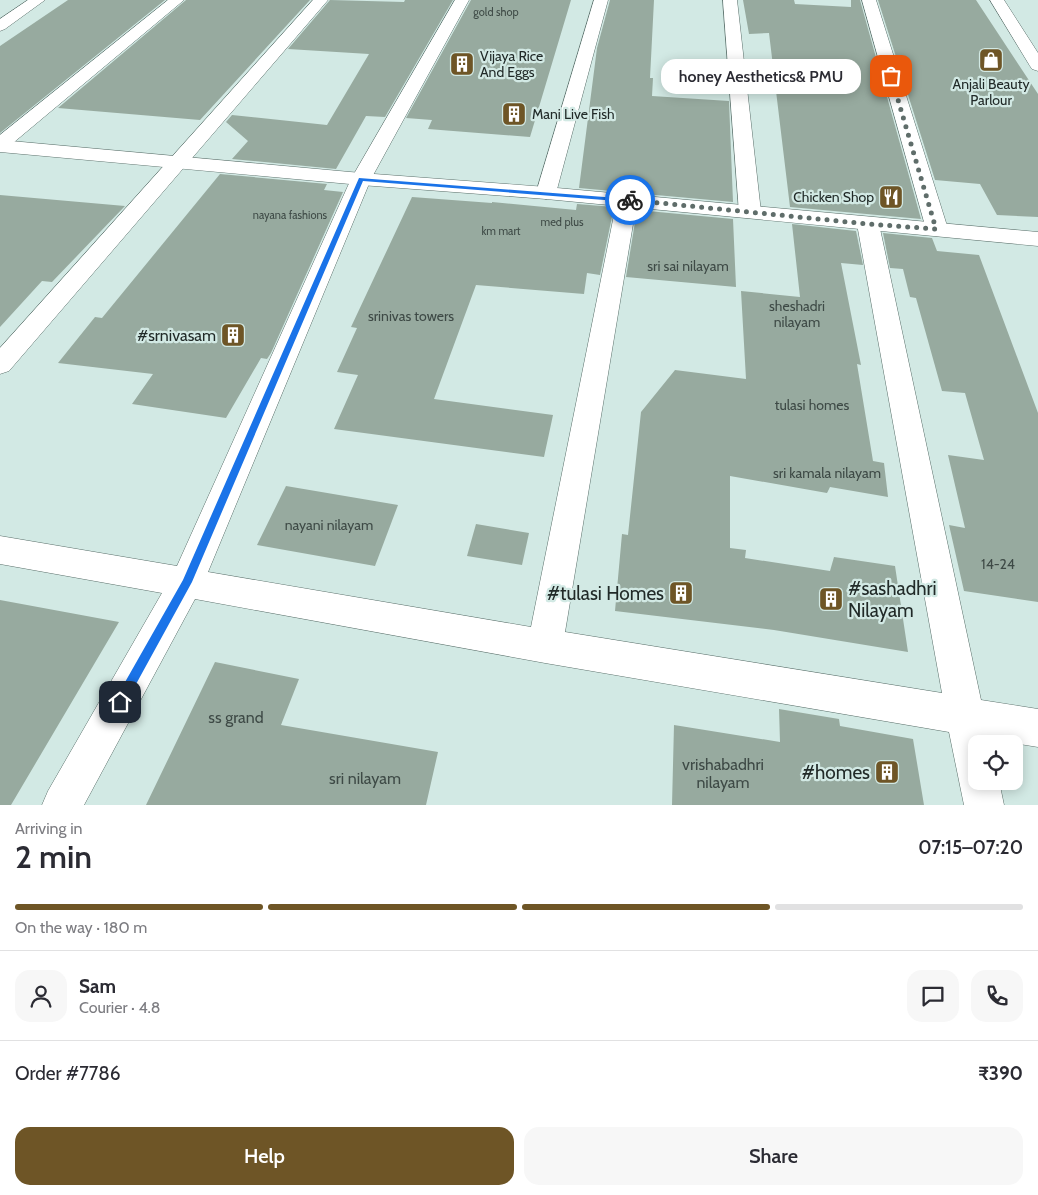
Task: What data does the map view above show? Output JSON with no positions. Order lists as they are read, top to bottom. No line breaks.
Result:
{"places":{"shop":["Anjali Beauty Parlour"],"building":["Vijaya Rice And Eggs","Mani Live Fish","#srnivasam","#tulasi Homes","#sashadhri Nilayam","#homes"],"other":["honey Aesthetics& PMU"],"restaurant":["Chicken Shop"]},"house_numbers":["gold shop","nayana fashions","med plus","km mart","sri sai nilayam","sheshadri nilayam","srinivas towers","tulasi homes","sri kamala nilayam","nayani nilayam","14-24","ss grand","vrishabadhri nilayam","sri nilayam"],"page":{"bubble":"honey Aesthetics& PMU","heading":["2 min","Arriving in","07:15–07:20"],"panel":["Sam","Courier · 4.8","Order #7786","₹390"],"bar":"On the way · 180 m","buttons":["Help","Share"]}}
